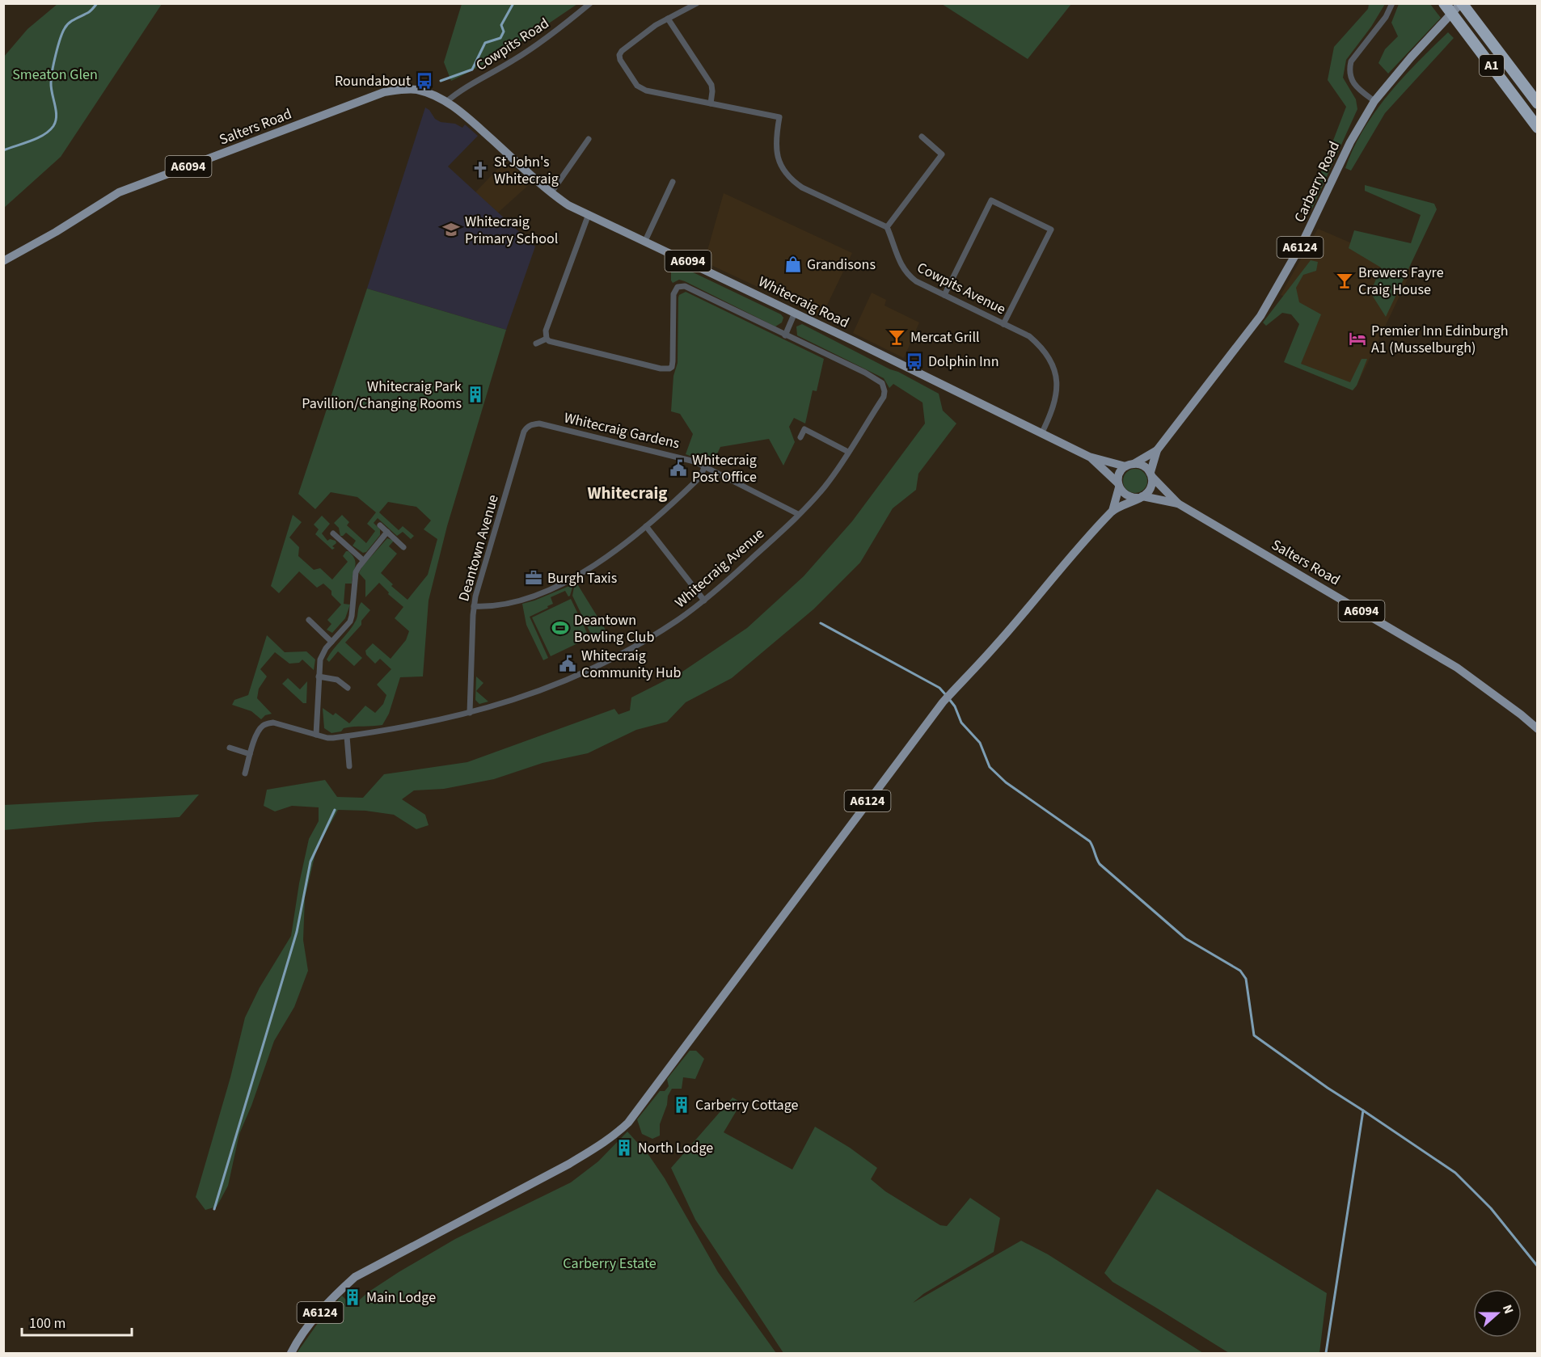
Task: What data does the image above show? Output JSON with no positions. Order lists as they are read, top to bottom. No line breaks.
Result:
{"streets":{"highway":["A1"],"main road":["Salters Road","A6094","Carberry Road","A6124","Whitecraig Road"],"street":["Cowpits Road","Cowpits Avenue","Whitecraig Gardens","Deantown Avenue","Whitecraig Avenue"]},"crossings":[["Cowpits Road","Salters Road"],["Cowpits Road","Whitecraig Road"],["A1","Carberry Road"],["Salters Road","A6094"],["Salters Road","Carberry Road"],["Salters Road","A6124"],["Salters Road","Whitecraig Road"],["A6094","Carberry Road"],["A6094","A6124"],["A6094","Cowpits Avenue"],["A6094","Whitecraig Road"],["Carberry Road","A6124"],["Cowpits Avenue","Whitecraig Road"],["Whitecraig Gardens","Deantown Avenue"],["Whitecraig Gardens","Whitecraig Avenue"],["Deantown Avenue","Whitecraig Avenue"]],"districts":["Whitecraig"],"parks":["Smeaton Glen","Carberry Estate"],"places":{"bus stop":["Roundabout","Dolphin Inn"],"church":["St John's Whitecraig"],"school or university":["Whitecraig Primary School"],"shop":["Grandisons"],"bar":["Brewers Fayre Craig House","Mercat Grill"],"hotel":["Premier Inn Edinburgh A1 (Musselburgh)"],"building":["Whitecraig Park Pavillion/Changing Rooms","Carberry Cottage","North Lodge","Main Lodge"],"public building":["Whitecraig Post Office","Whitecraig Community Hub"],"office":["Burgh Taxis"],"sports":["Deantown Bowling Club"]},"scale_bar":"100 m","north":"right"}
